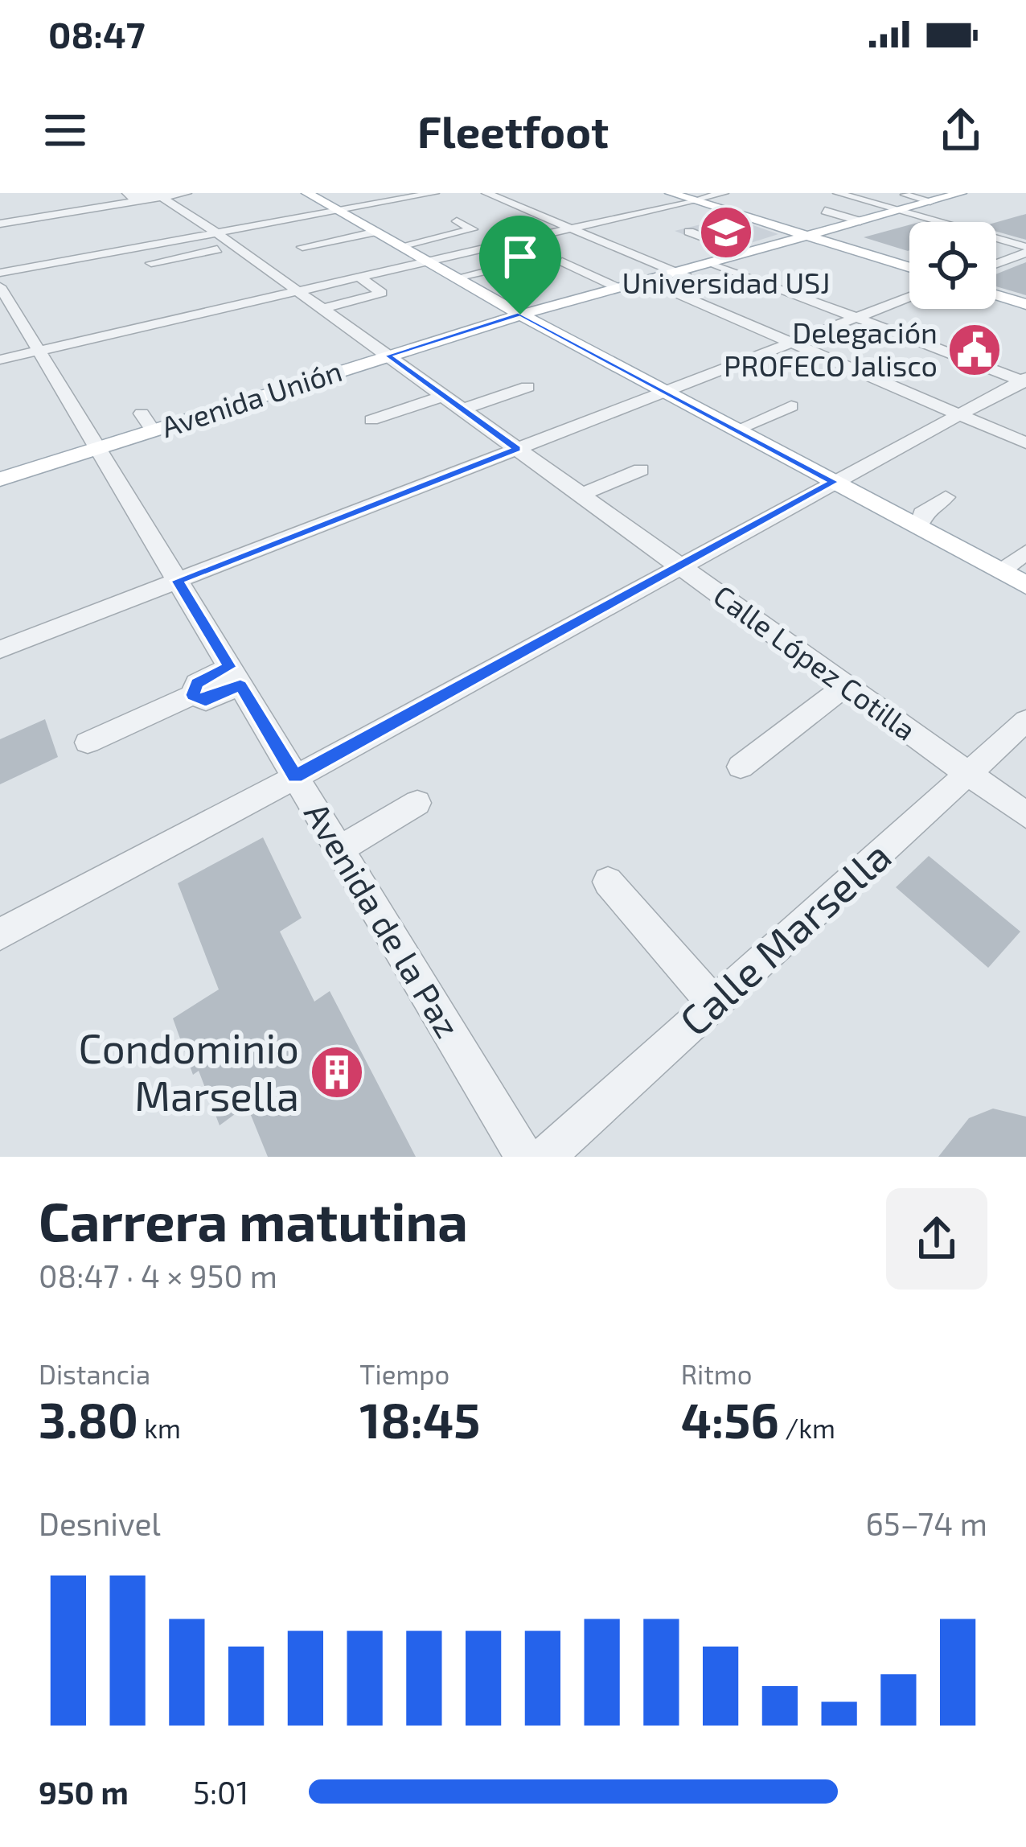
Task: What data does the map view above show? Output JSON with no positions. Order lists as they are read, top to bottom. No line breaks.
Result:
{"streets":{"main road":["Avenida Unión"],"street":["Calle López Cotilla","Avenida de la Paz","Calle Marsella"]},"crossings":[["Avenida Unión","Calle López Cotilla"],["Avenida Unión","Avenida de la Paz"],["Calle López Cotilla","Calle Marsella"]],"places":{"school or university":["Universidad USJ"],"public building":["Delegación PROFECO Jalisco"],"building":["Condominio Marsella"]},"page":{"status":"08:47","header":"Fleetfoot","heading":["Carrera matutina","08:47 · 4 × 950 m"],"stats":[["Distancia","3.80 km"],["Tiempo","18:45"],["Ritmo","4:56 /km"]],"chart":["Desnivel","65–74 m"],"list":[{"name":"950 m","note":"5:01"}]}}
